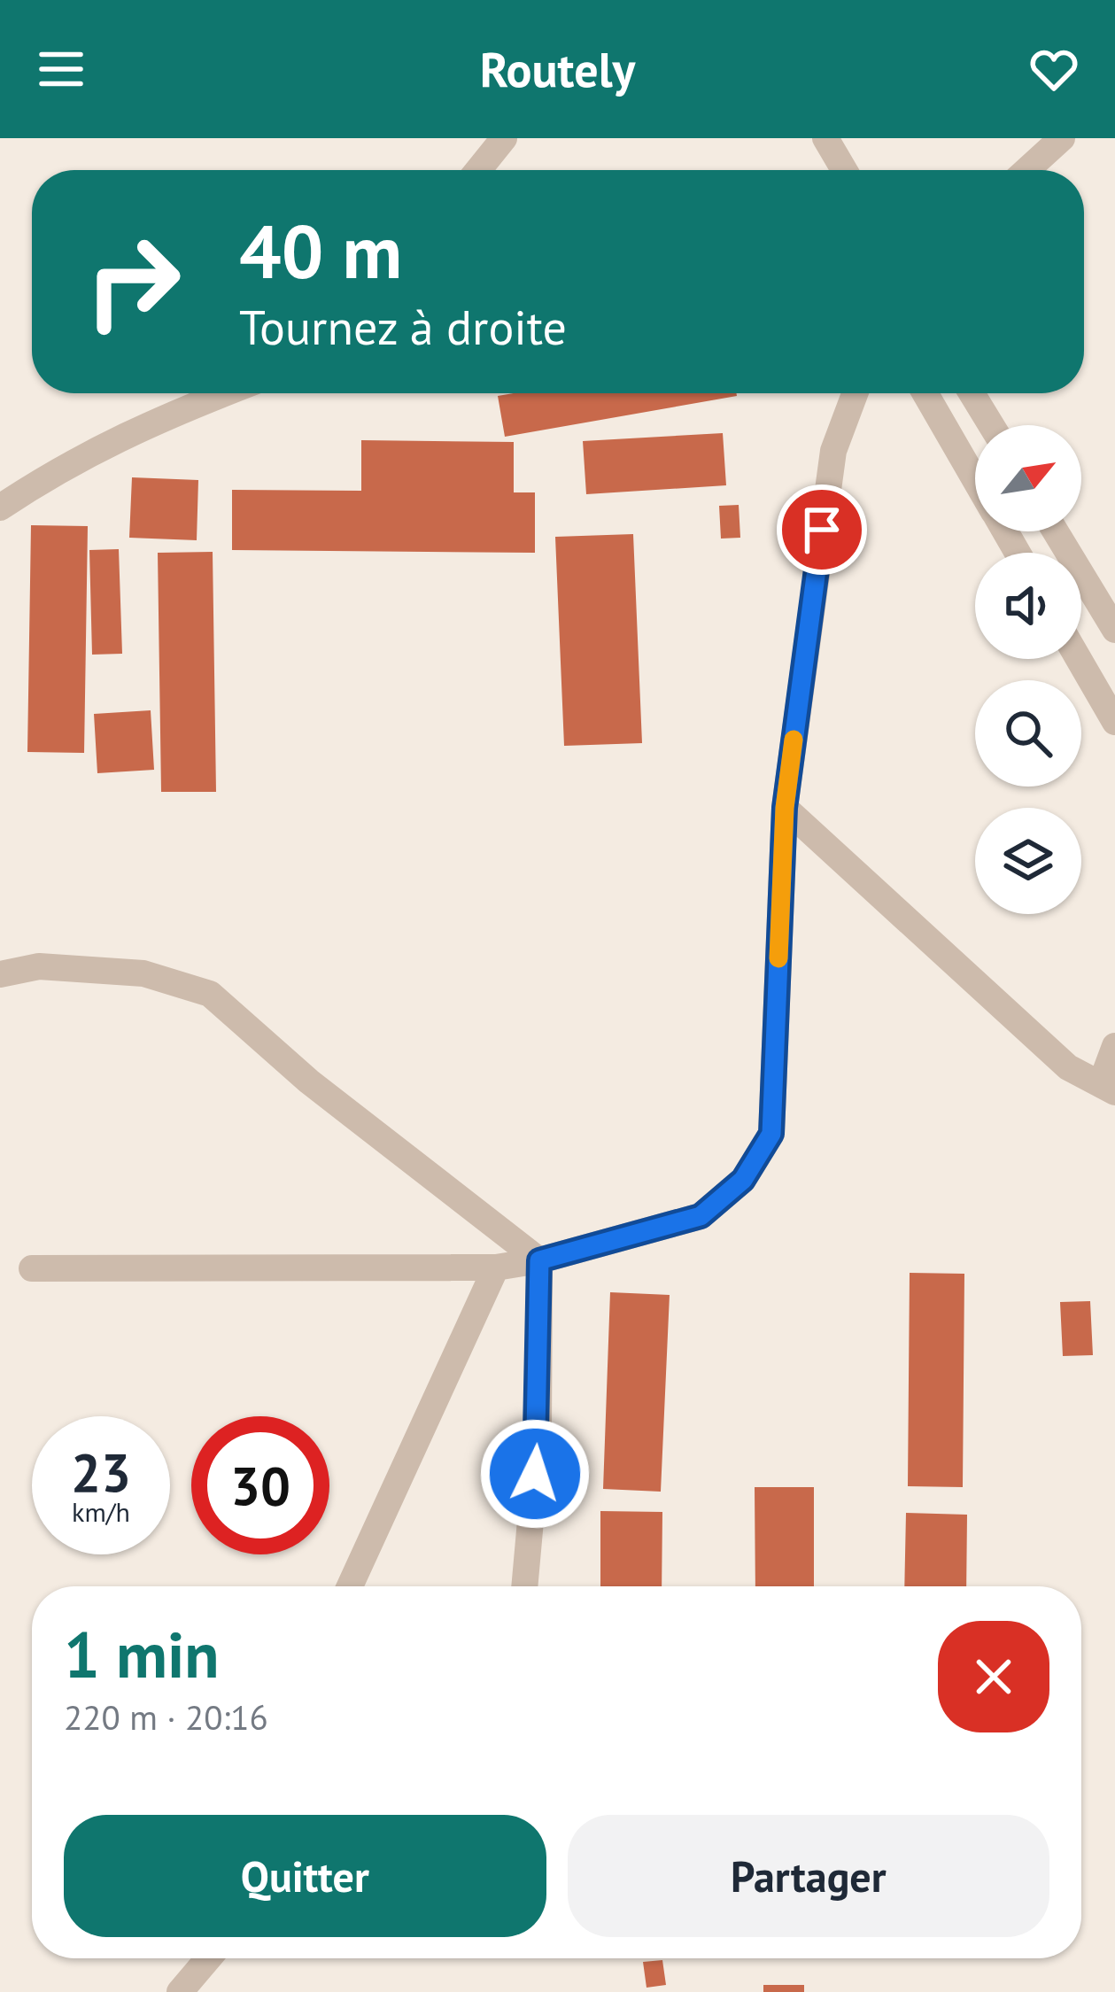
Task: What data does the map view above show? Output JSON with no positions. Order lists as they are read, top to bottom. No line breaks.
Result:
{"north":"top right","page":{"header":"Routely","turn":["40 m","Tournez à droite"],"speed":"23 km/h","limit":"30","heading":["1 min","220 m · 20:16"],"buttons":["Quitter","Partager"]}}
